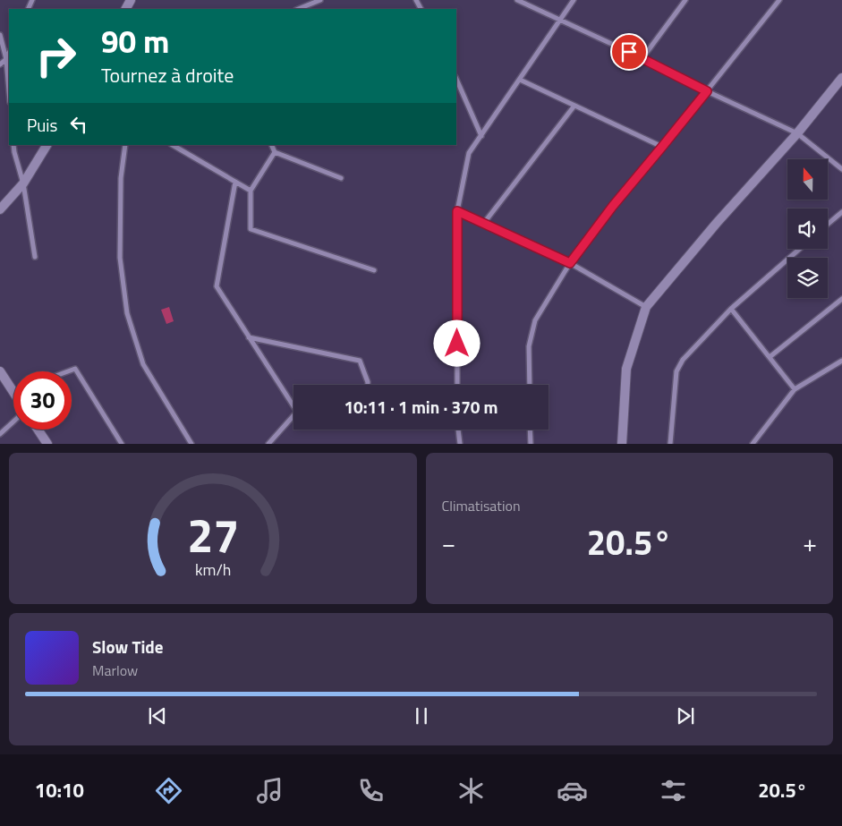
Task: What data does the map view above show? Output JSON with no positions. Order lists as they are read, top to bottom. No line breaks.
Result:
{"north":"top","page":{"turn":["90 m","Tournez à droite"],"then":"Puis","limit":"30","trip":"10:11 · 1 min · 370 m","tile":"Climatisation","heat":["−","20.5°","+"],"song":["Slow Tide","Marlow"],"tabs":["10:10","20.5°"],"gauge":["27","km/h"]}}
